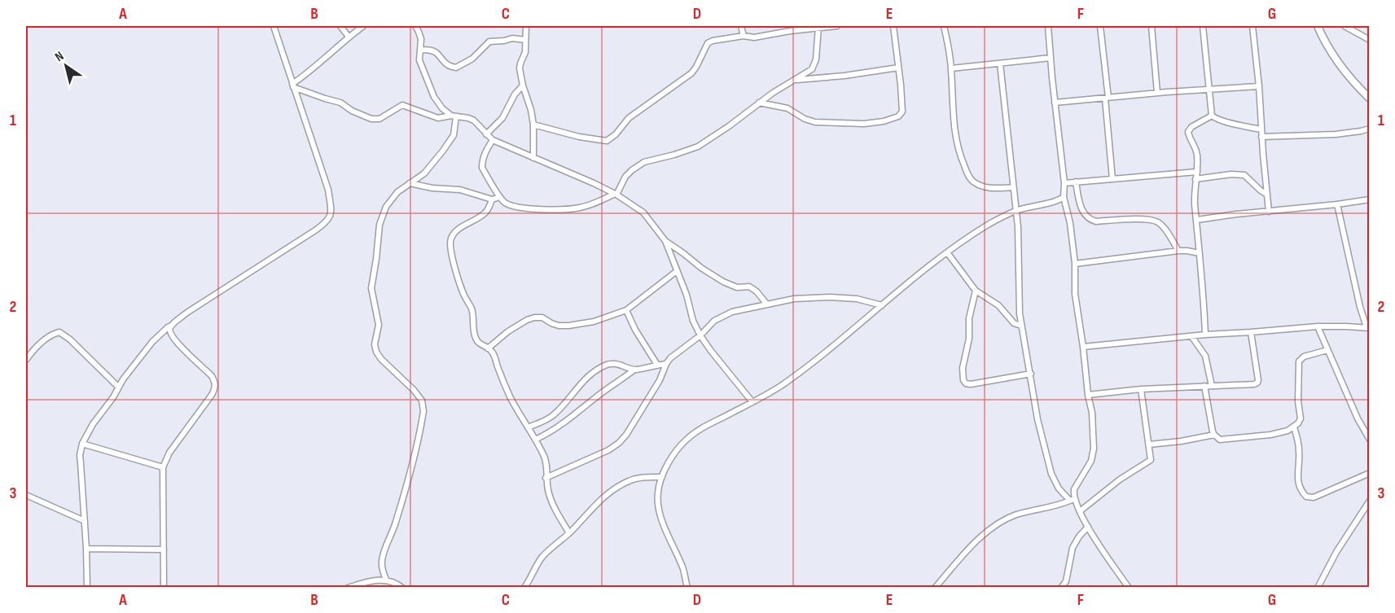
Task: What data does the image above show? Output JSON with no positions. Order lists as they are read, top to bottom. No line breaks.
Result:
{"north":"top left","grid":{"columns":["A","B","C","D","E","F","G"],"rows":["1","2","3"]}}
